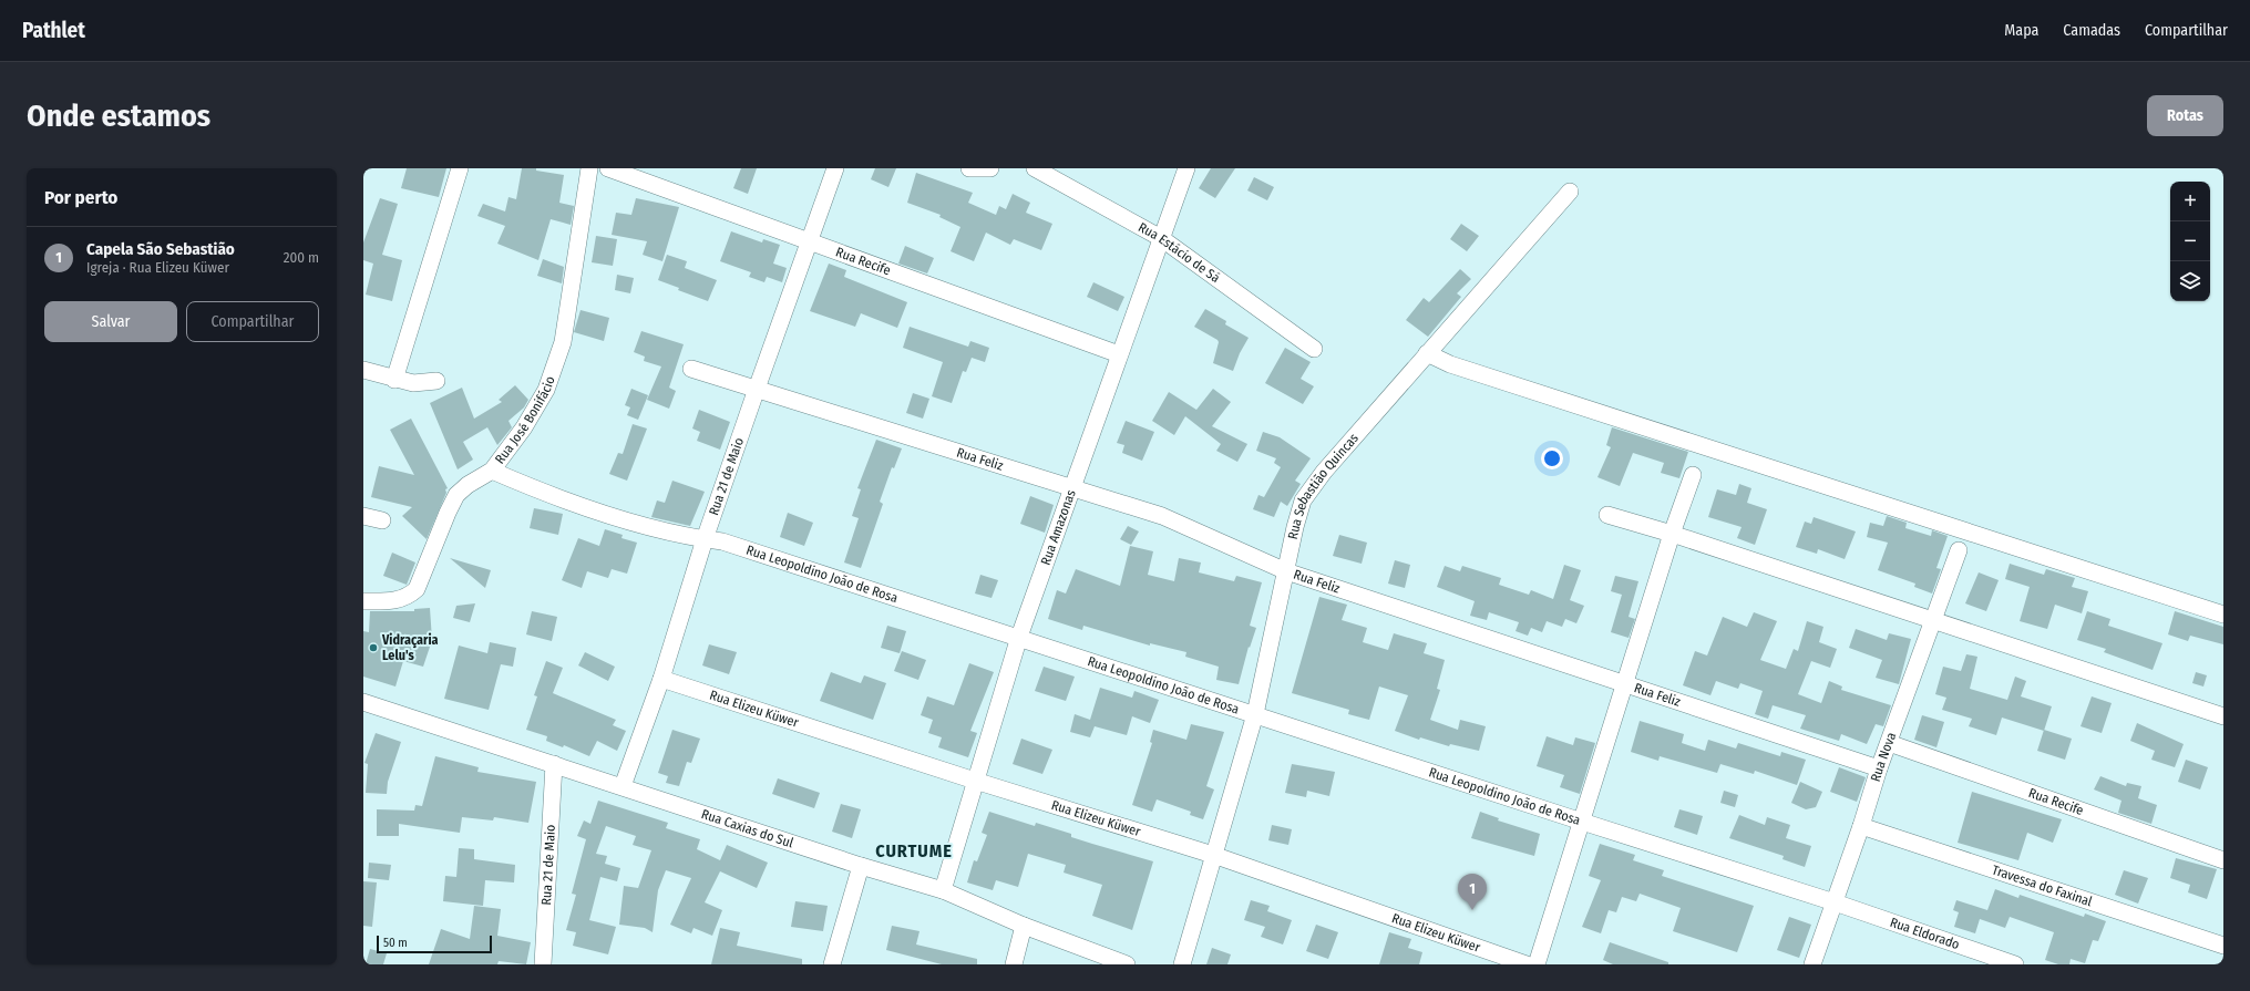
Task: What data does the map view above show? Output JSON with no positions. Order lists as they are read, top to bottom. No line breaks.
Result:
{"streets":{"street":["Rua Estácio de Sá","Rua Recife","Rua José Bonifácio","Rua Feliz","Rua 21 de Maio","Rua Sebastião Quincas","Rua Amazonas","Rua Leopoldino João de Rosa","Rua Elizeu Küwer","Rua Nova","Rua Caxias do Sul","Travessa do Faxinal","Rua Eldorado"]},"crossings":[["Rua Estácio de Sá","Rua Amazonas"],["Rua Recife","Rua 21 de Maio"],["Rua Recife","Rua Amazonas"],["Rua Recife","Rua Nova"],["Rua José Bonifácio","Rua Leopoldino João de Rosa"],["Rua Feliz","Rua 21 de Maio"],["Rua Feliz","Rua Sebastião Quincas"],["Rua Feliz","Rua Amazonas"],["Rua Feliz","Rua Nova"],["Rua 21 de Maio","Rua Leopoldino João de Rosa"],["Rua 21 de Maio","Rua Elizeu Küwer"],["Rua 21 de Maio","Rua Caxias do Sul"],["Rua Sebastião Quincas","Rua Leopoldino João de Rosa"],["Rua Sebastião Quincas","Rua Elizeu Küwer"],["Rua Amazonas","Rua Leopoldino João de Rosa"],["Rua Amazonas","Rua Elizeu Küwer"],["Rua Amazonas","Rua Caxias do Sul"],["Rua Leopoldino João de Rosa","Rua Nova"],["Rua Leopoldino João de Rosa","Rua Eldorado"],["Rua Nova","Travessa do Faxinal"],["Rua Nova","Rua Eldorado"]],"districts":["CURTUME"],"places":["Vidraçaria Lelu's"],"scale_bar":"50 m","page":{"header":"Pathlet","nav":["Mapa","Camadas","Compartilhar"],"buttons":["Rotas",["Salvar","Compartilhar"]],"title":"Onde estamos","heading":"Por perto","map_buttons":["+","−"],"list":[{"mark":"1","name":"Capela São Sebastião","note":"Igreja · Rua Elizeu Küwer","value":"200 m"}],"pins":"1","scale":"50 m"}}
